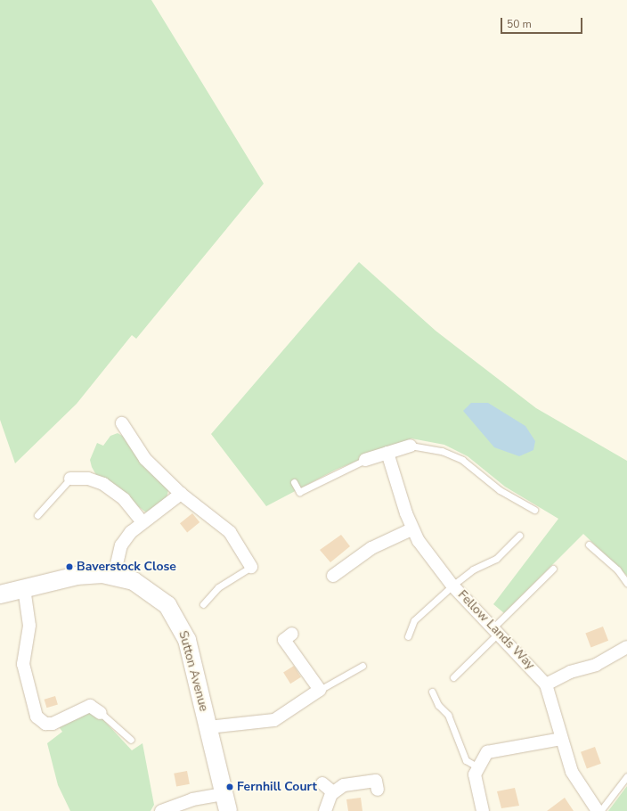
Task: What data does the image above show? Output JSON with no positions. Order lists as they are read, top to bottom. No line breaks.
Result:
{"streets":{"street":["Fellow Lands Way","Sutton Avenue"]},"places":["Baverstock Close","Fernhill Court"],"scale_bar":"50 m"}
